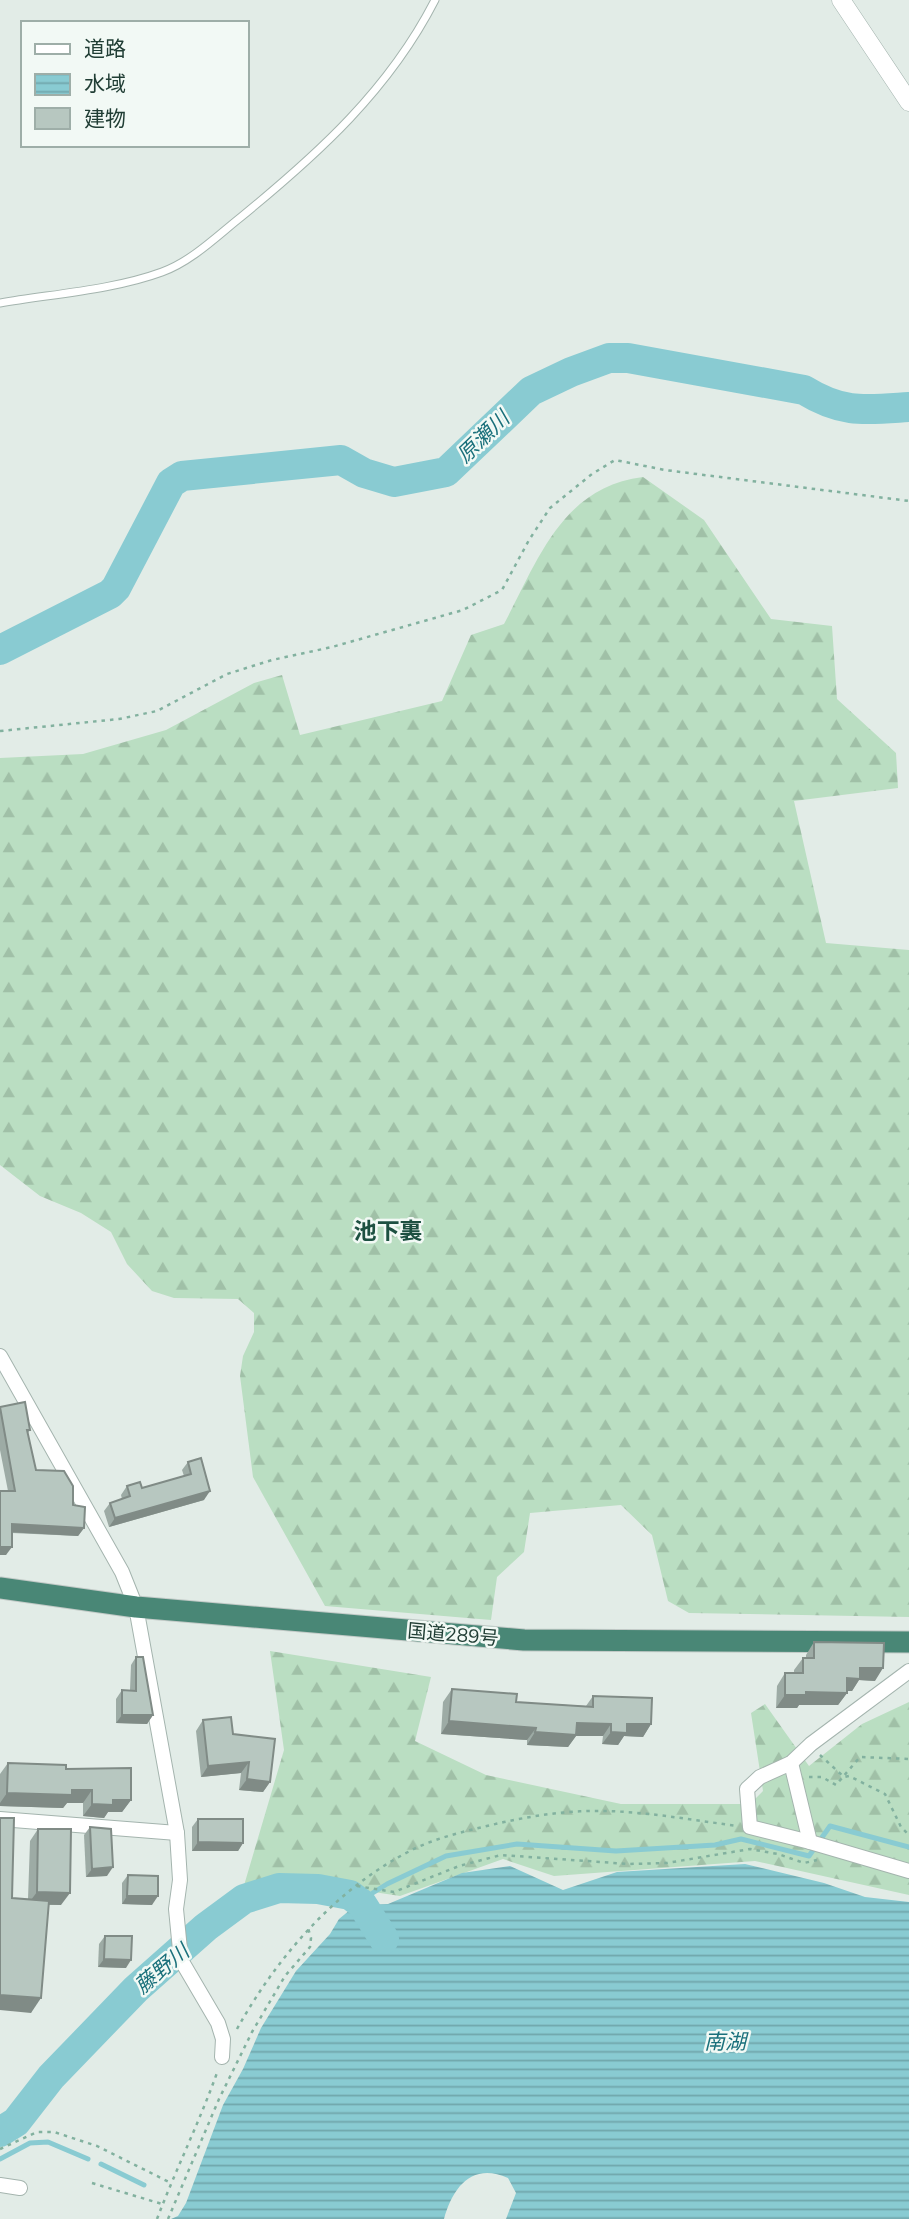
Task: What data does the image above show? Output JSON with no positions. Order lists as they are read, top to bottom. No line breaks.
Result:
{"streets":{"highway":["国道289号"]},"districts":["池下裏"],"water":["原瀬川","藤野川","南湖"],"legend":["道路","水域","建物"]}
